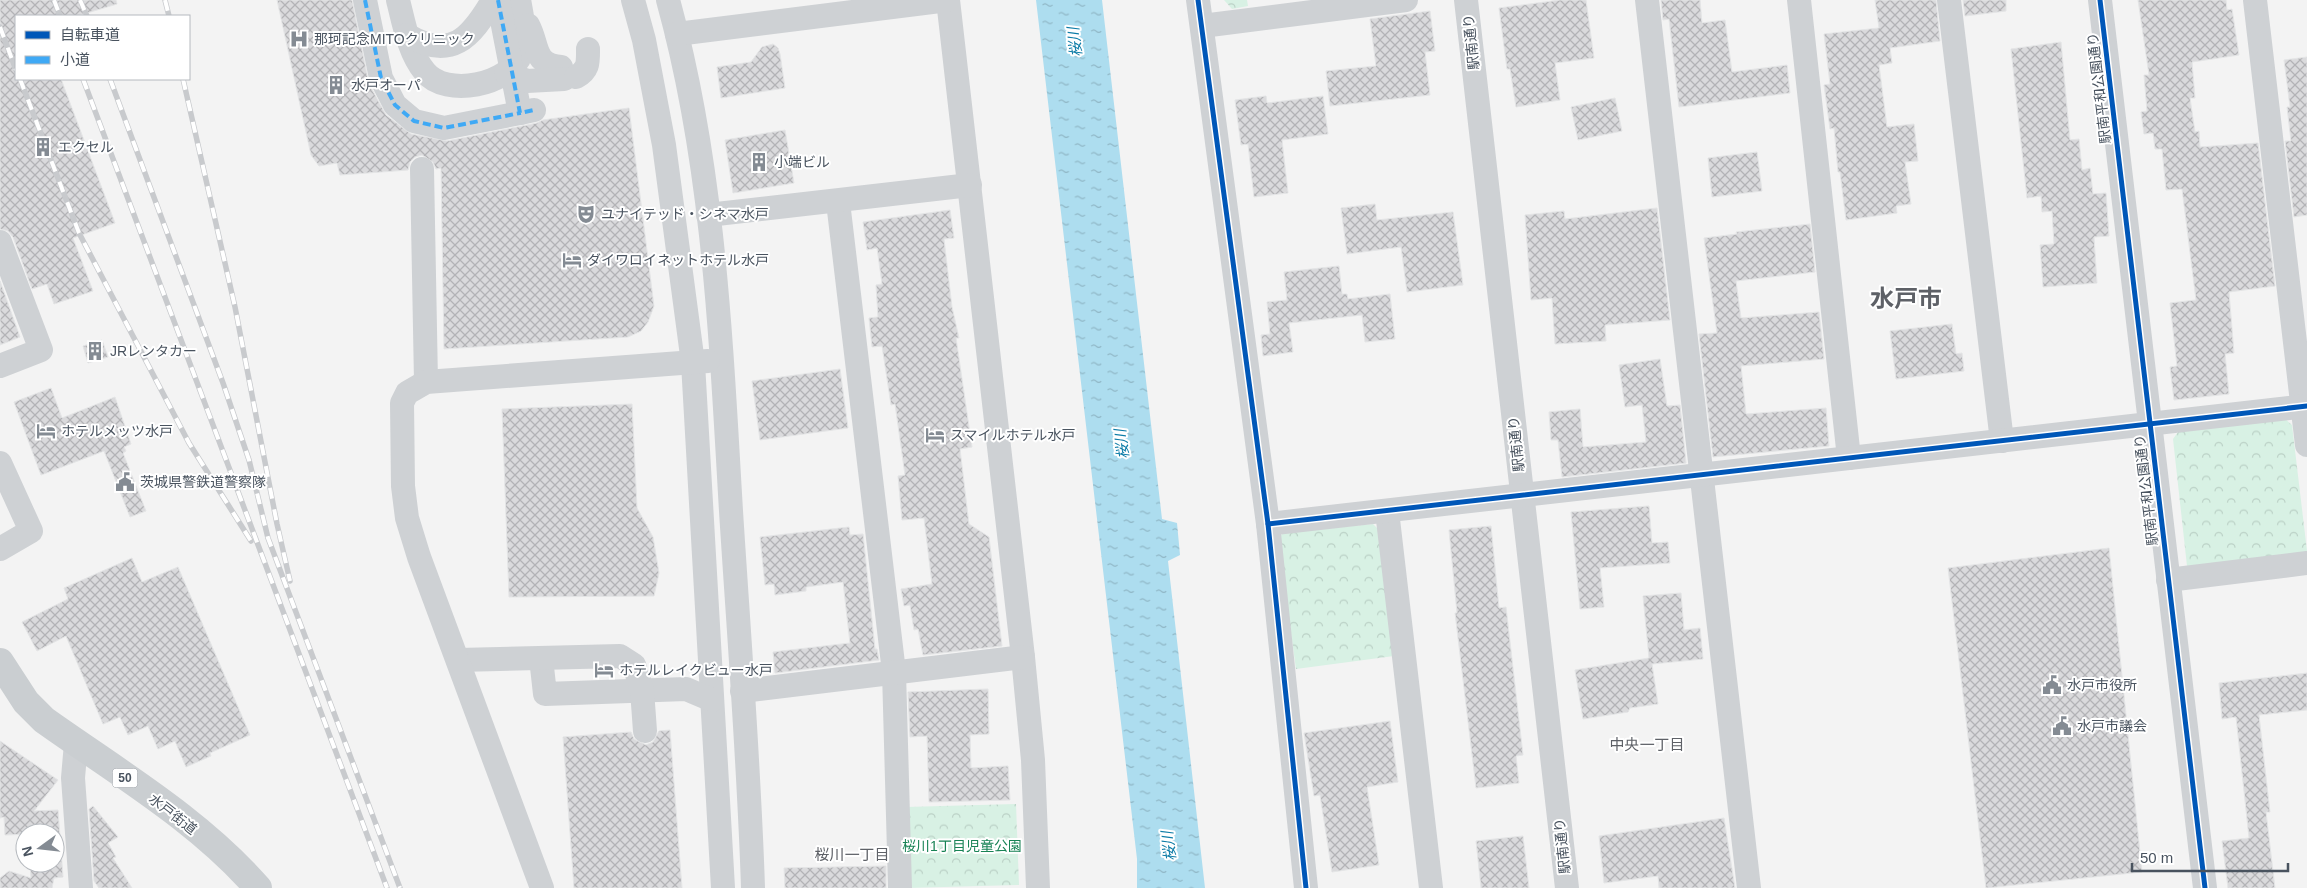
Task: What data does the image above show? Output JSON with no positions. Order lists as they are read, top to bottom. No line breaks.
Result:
{"streets":{"main road":["50","水戸街道"],"street":["駅南通り","駅南平和公園通り"]},"districts":["水戸市","中央一丁目","桜川一丁目"],"water":["桜川"],"parks":["桜川1丁目児童公園"],"places":{"hospital":["那珂記念MITOクリニック"],"building":["水戸オーパ","エクセル","小端ビル","JRレンタカー"],"theatre":["ユナイテッド・シネマ水戸"],"hotel":["ダイワロイネットホテル水戸","ホテルメッツ水戸","スマイルホテル水戸","ホテルレイクビュー水戸"],"public building":["茨城県警鉄道警察隊","水戸市役所","水戸市議会"]},"legend":["自転車道","小道"],"scale_bar":"50 m","north":"left"}
